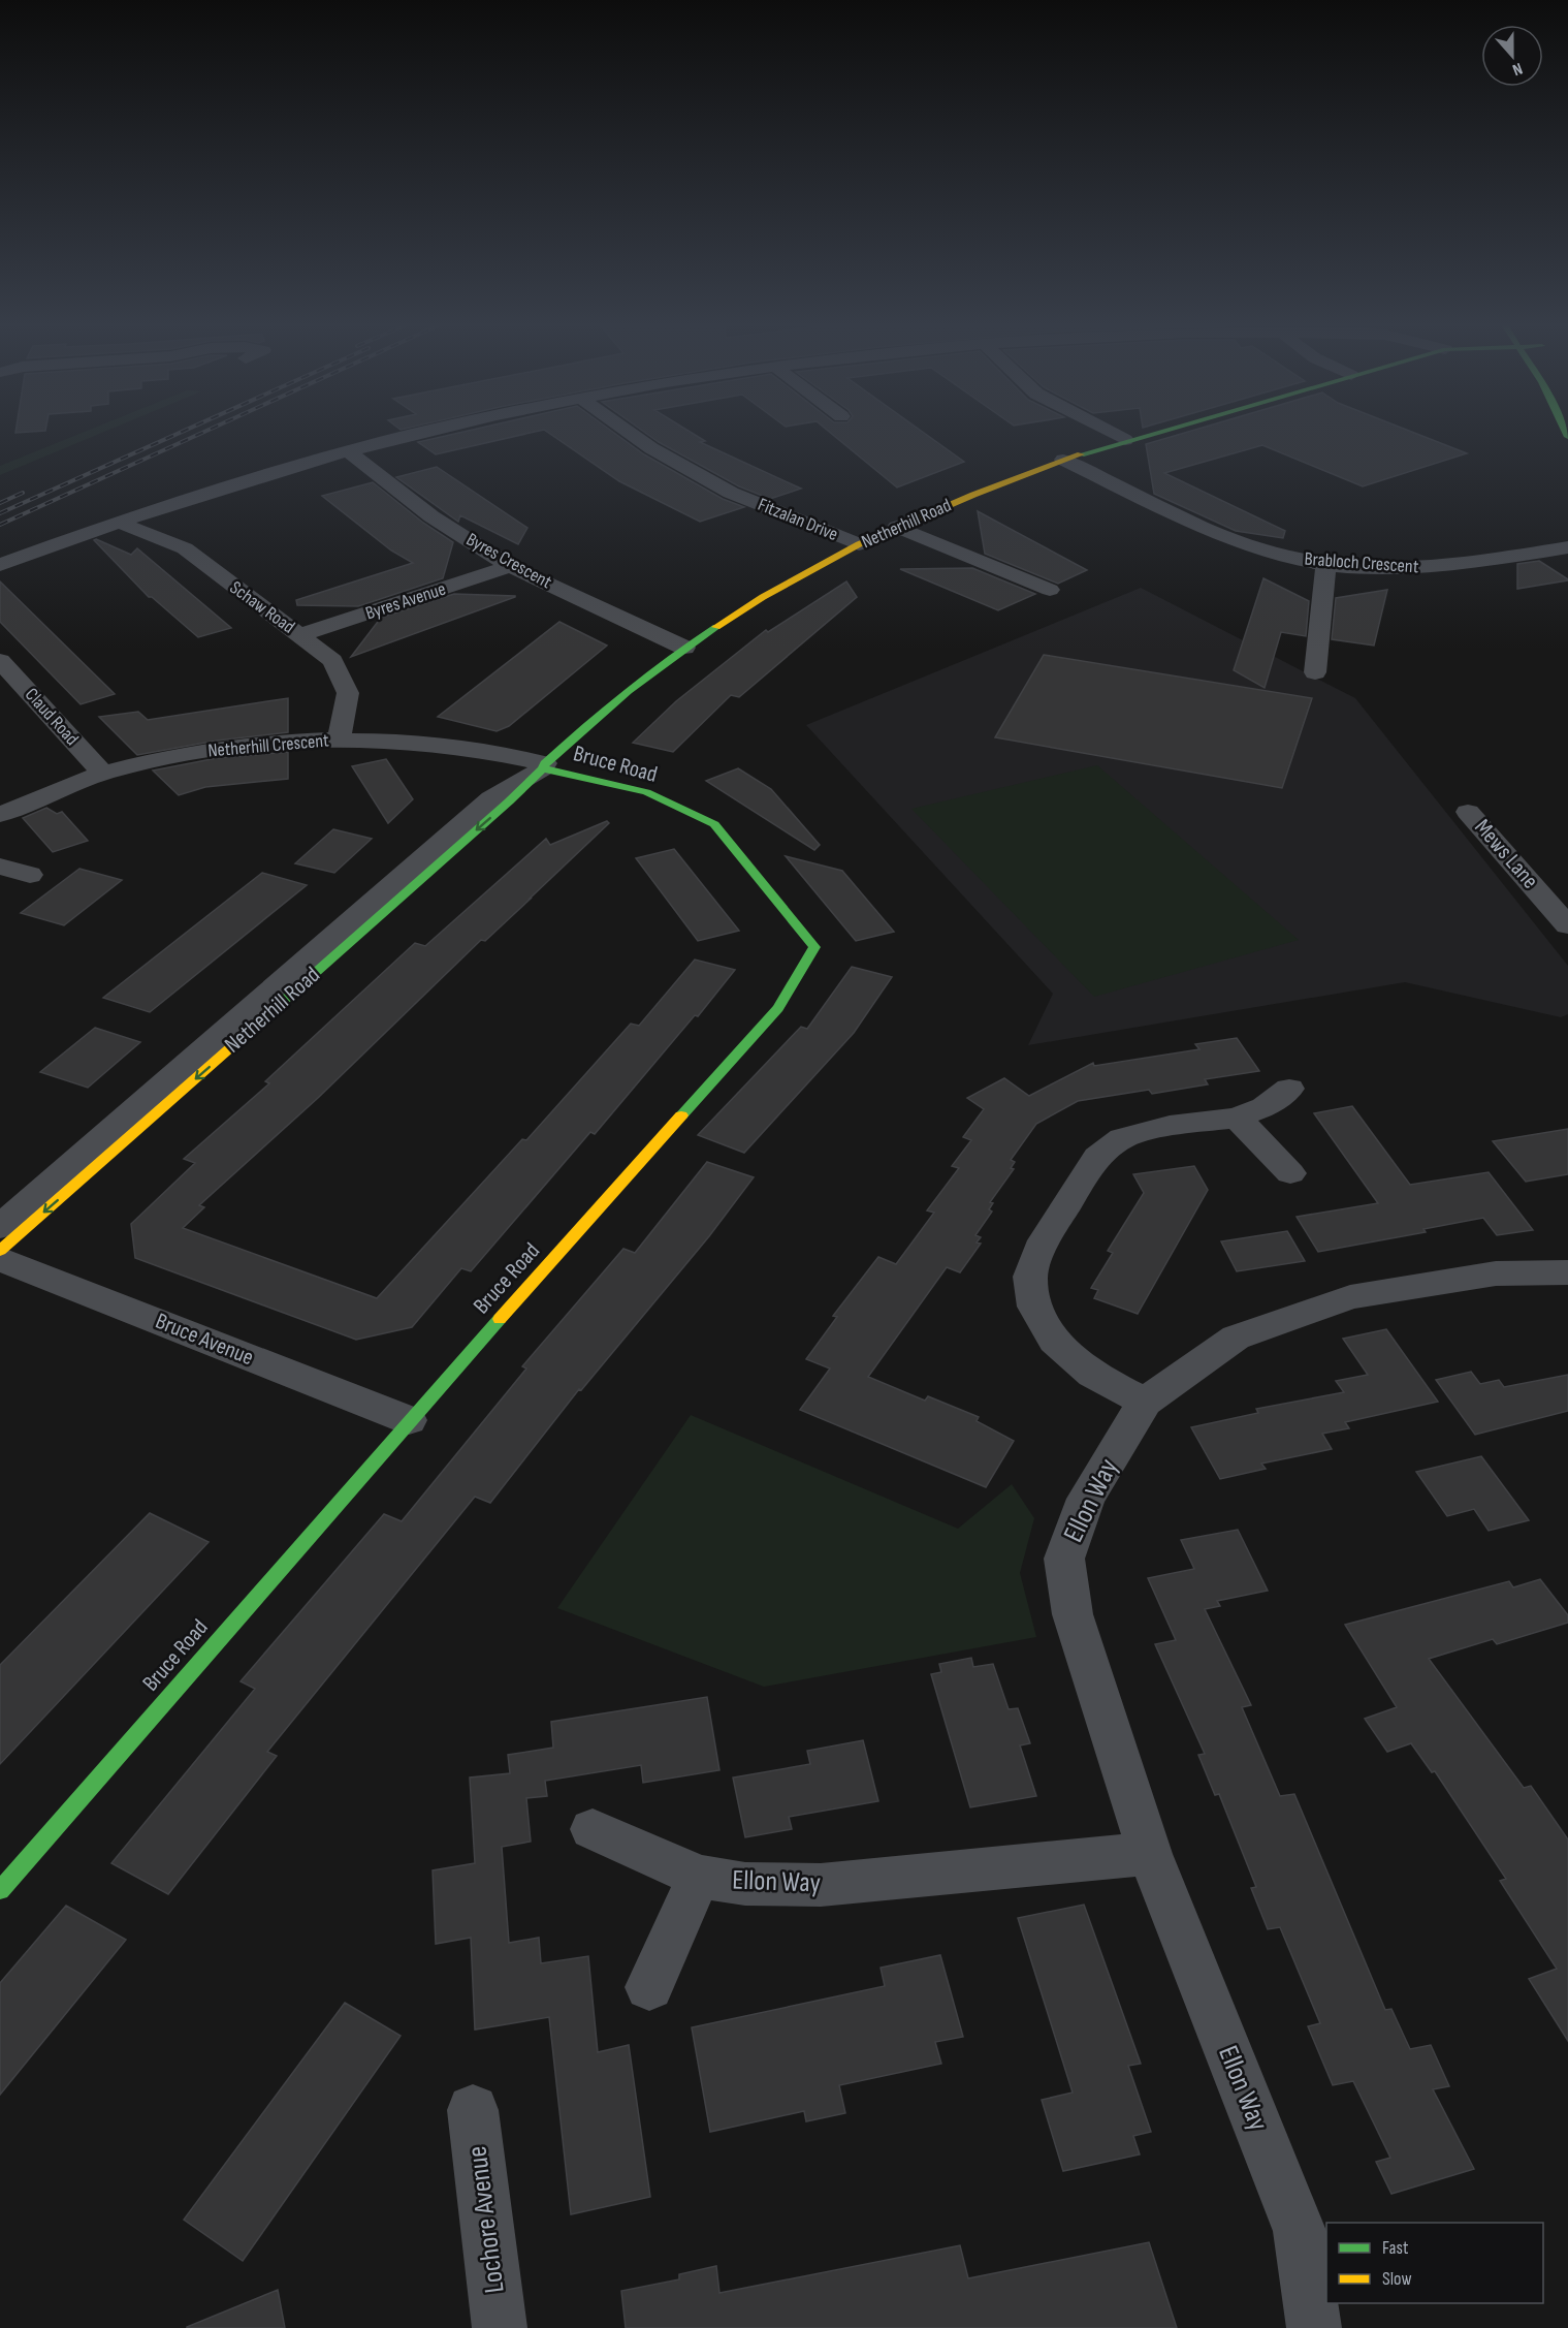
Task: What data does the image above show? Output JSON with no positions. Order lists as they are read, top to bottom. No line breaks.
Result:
{"streets":{"street":["Fitzalan Drive","Netherhill Road","Byres Crescent","Brabloch Crescent","Byres Avenue","Schaw Road","Claud Road","Netherhill Crescent","Bruce Road","Mews Lane","Bruce Avenue","Ellon Way","Lochore Avenue"]},"crossings":[["Fitzalan Drive","Netherhill Road"],["Netherhill Road","Byres Crescent"],["Netherhill Road","Brabloch Crescent"],["Netherhill Road","Netherhill Crescent"],["Netherhill Road","Bruce Road"],["Byres Crescent","Byres Avenue"],["Byres Avenue","Schaw Road"],["Schaw Road","Netherhill Crescent"],["Claud Road","Netherhill Crescent"],["Netherhill Crescent","Bruce Road"],["Bruce Road","Bruce Avenue"]],"legend":["Fast","Slow"],"north":"bottom"}
